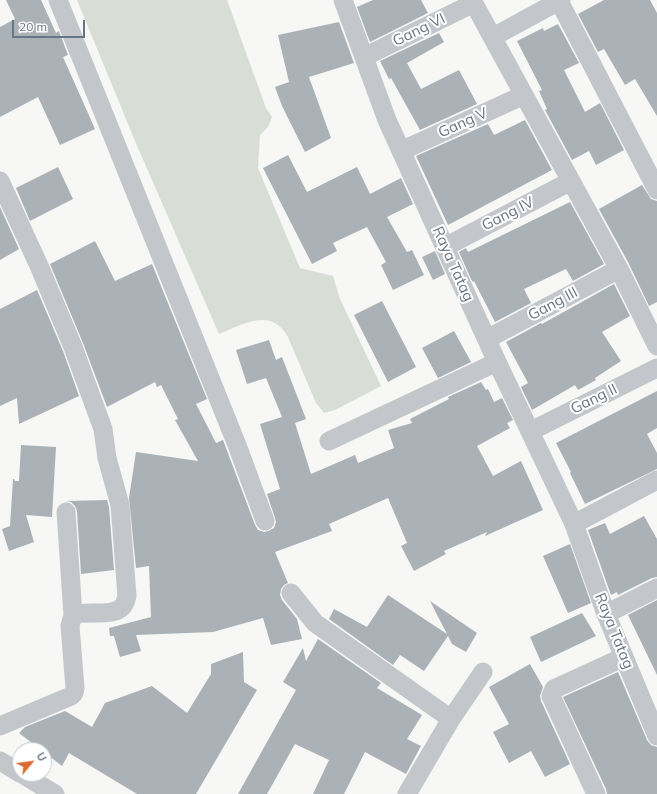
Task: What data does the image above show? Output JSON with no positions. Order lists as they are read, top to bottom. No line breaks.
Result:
{"streets":{"street":["Gang VI","Gang V","Gang IV","Raya Tatag","Gang III","Gang II"]},"crossings":[["Gang VI","Raya Tatag"],["Gang V","Raya Tatag"],["Gang IV","Raya Tatag"],["Raya Tatag","Gang III"],["Raya Tatag","Gang II"]],"scale_bar":"20 m","north":"top right"}
